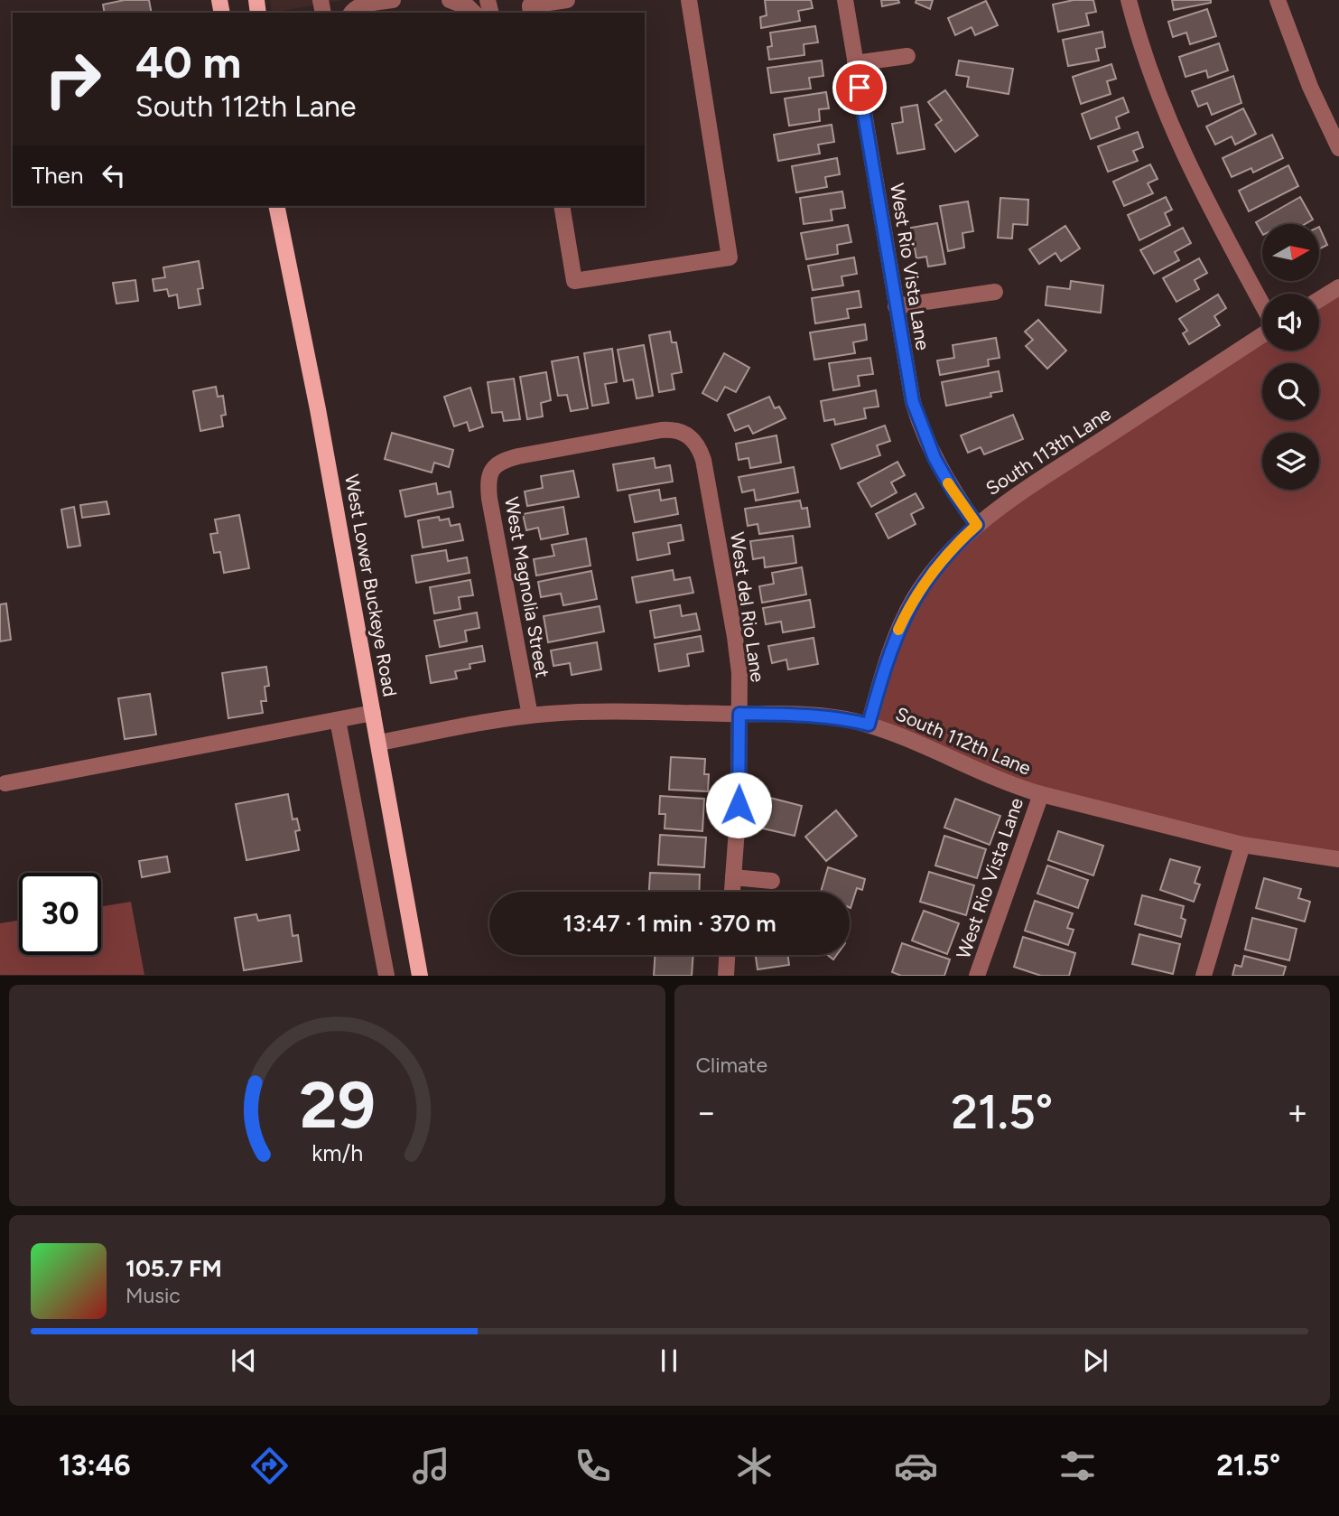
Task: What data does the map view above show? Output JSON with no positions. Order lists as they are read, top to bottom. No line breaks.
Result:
{"streets":{"main road":["West Lower Buckeye Road"],"street":["West Rio Vista Lane","South 113th Lane","West Magnolia Street","West del Rio Lane","South 112th Lane"]},"crossings":[["West Rio Vista Lane","South 113th Lane"],["West Rio Vista Lane","South 112th Lane"],["South 113th Lane","South 112th Lane"],["West Lower Buckeye Road","South 112th Lane"],["West Magnolia Street","West del Rio Lane"],["West Magnolia Street","South 112th Lane"],["West del Rio Lane","South 112th Lane"]],"north":"right","page":{"turn":["40 m","South 112th Lane"],"then":"Then","limit":"30","trip":"13:47 · 1 min · 370 m","tile":"Climate","heat":["−","21.5°","+"],"song":["105.7 FM","Music"],"tabs":["13:46","21.5°"],"gauge":["29","km/h"]}}
